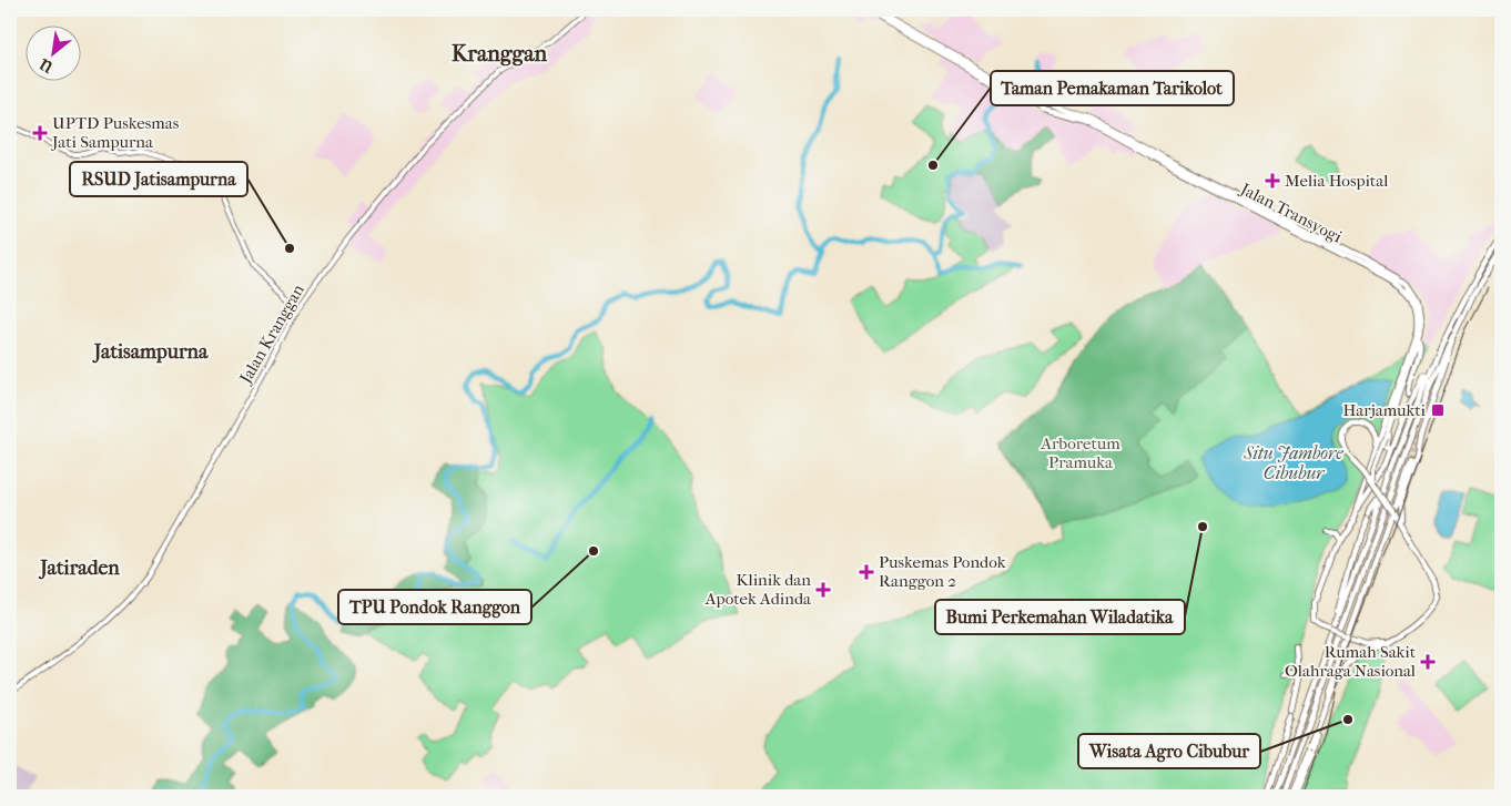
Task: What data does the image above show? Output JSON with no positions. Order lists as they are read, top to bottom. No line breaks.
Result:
{"streets":{"highway":["Jalan Transyogi"],"main road":["Jalan Kranggan"]},"districts":["Kranggan","Jatisampurna","Jatiraden"],"water":["Situ Jambore Cibubur"],"parks":["Arboretum Pramuka"],"places":{"health":["UPTD Puskesmas Jati Sampurna","Melia Hospital","Puskemas Pondok Ranggon 2","Klinik dan Apotek Adinda","Rumah Sakit Olahraga Nasional"],"other":["Taman Pemakaman Tarikolot","RSUD Jatisampurna","Bumi Perkemahan Wiladatika","TPU Pondok Ranggon","Wisata Agro Cibubur"],"transit":["Harjamukti"]},"north":"bottom left"}
